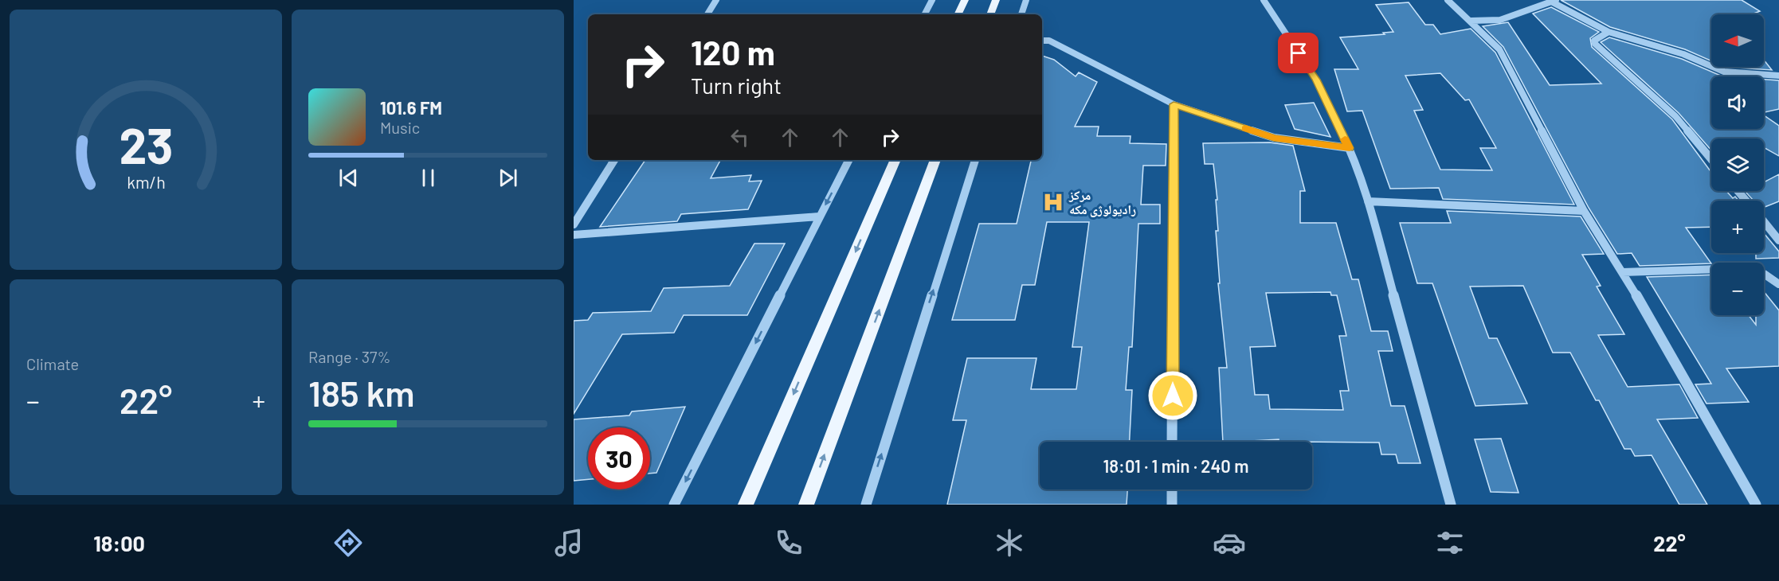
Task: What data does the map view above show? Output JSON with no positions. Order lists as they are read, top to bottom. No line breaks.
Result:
{"places":{"hospital":["مرکز رادیولوژی مکه"]},"north":"left","page":{"map_buttons":["+","−"],"turn":["120 m","Turn right"],"song":["101.6 FM","Music"],"tile":["Climate",["Range · 37%","185 km"]],"heat":["−","22°","+"],"limit":"30","trip":"18:01 · 1 min · 240 m","tabs":["18:00","22°"],"gauge":["23","km/h"]}}
